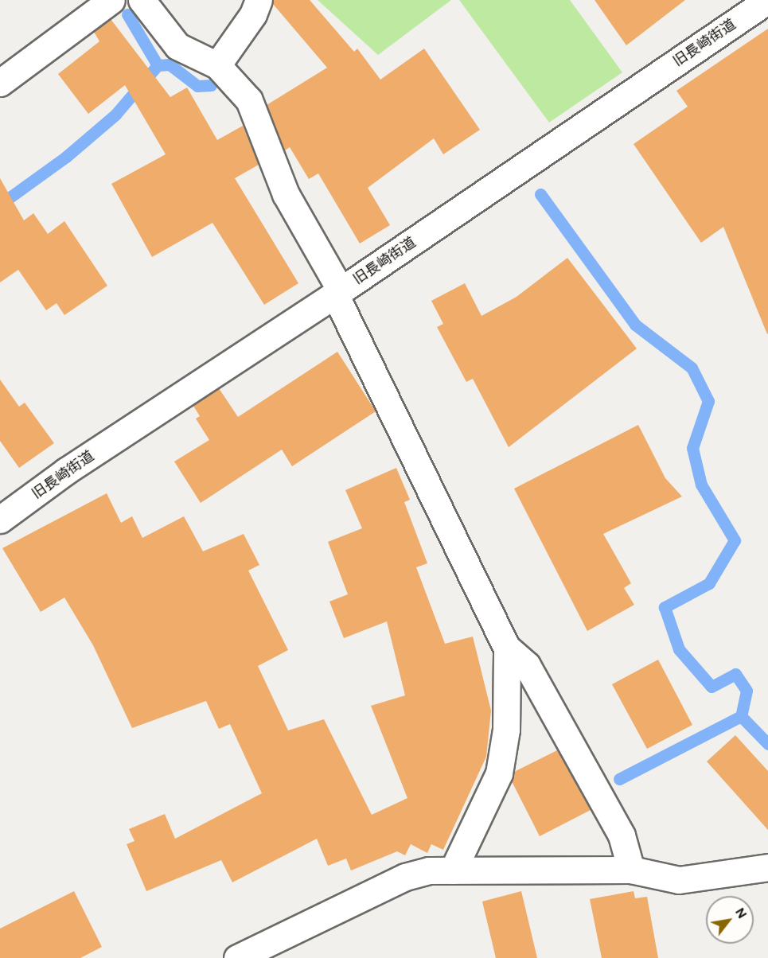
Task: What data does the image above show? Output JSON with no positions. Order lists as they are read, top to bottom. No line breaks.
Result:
{"streets":{"street":["旧長崎街道"]},"north":"top right"}
